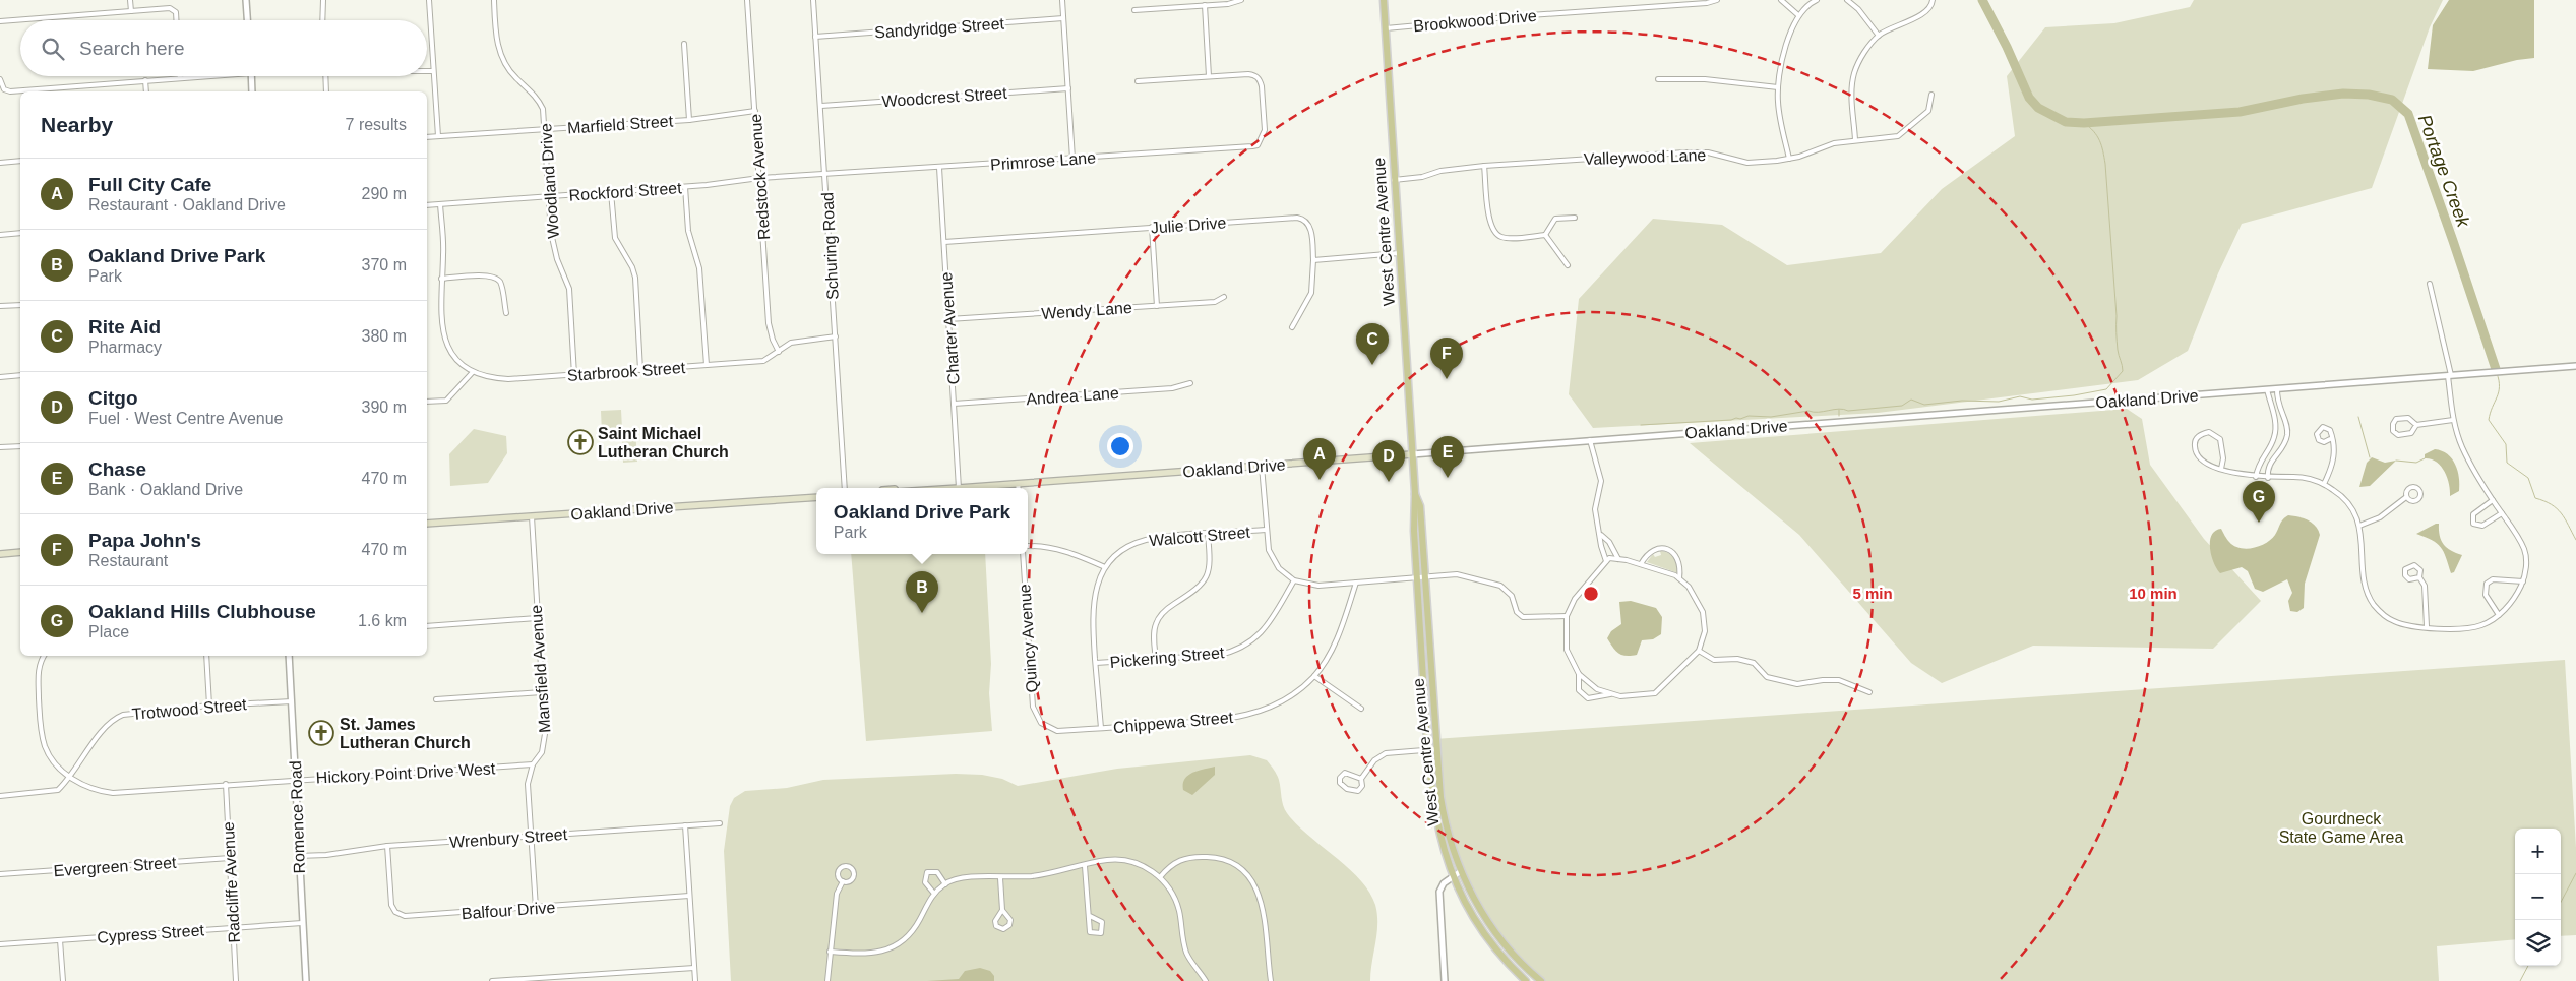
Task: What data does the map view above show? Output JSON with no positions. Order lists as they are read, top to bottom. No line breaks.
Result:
{"streets":{"main road":["West Centre Avenue","Oakland Drive"],"street":["Brookwood Drive","Sandyridge Street","Woodcrest Street","Marfield Street","Valleywood Lane","Primrose Lane","Redstock Avenue","Woodland Drive","Rockford Street","Julie Drive","Schuring Road","Wendy Lane","Charter Avenue","Starbrook Street","Andrea Lane","Walcott Street","Quincy Avenue","Pickering Street","Mansfield Avenue","Trotwood Street","Chippewa Street","Hickory Point Drive West","Romence Road","Wrenbury Street","Evergreen Street","Radcliffe Avenue","Balfour Drive","Cypress Street"]},"crossings":[["Brookwood Drive","West Centre Avenue"],["Sandyridge Street","Schuring Road"],["Woodcrest Street","Schuring Road"],["Marfield Street","Redstock Avenue"],["Marfield Street","Woodland Drive"],["Valleywood Lane","West Centre Avenue"],["Primrose Lane","Rockford Street"],["Primrose Lane","Schuring Road"],["Primrose Lane","Charter Avenue"],["Redstock Avenue","Rockford Street"],["Redstock Avenue","Starbrook Street"],["Woodland Drive","Rockford Street"],["Woodland Drive","Starbrook Street"],["Rockford Street","Schuring Road"],["Julie Drive","Charter Avenue"],["West Centre Avenue","Oakland Drive"],["Schuring Road","Starbrook Street"],["Wendy Lane","Charter Avenue"],["Charter Avenue","Andrea Lane"],["Charter Avenue","Oakland Drive"],["Oakland Drive","Mansfield Avenue"],["Quincy Avenue","Chippewa Street"],["Mansfield Avenue","Hickory Point Drive West"],["Mansfield Avenue","Wrenbury Street"],["Mansfield Avenue","Balfour Drive"],["Trotwood Street","Hickory Point Drive West"],["Trotwood Street","Romence Road"],["Hickory Point Drive West","Romence Road"],["Hickory Point Drive West","Radcliffe Avenue"],["Romence Road","Wrenbury Street"],["Romence Road","Cypress Street"],["Wrenbury Street","Balfour Drive"],["Evergreen Street","Radcliffe Avenue"],["Radcliffe Avenue","Cypress Street"]],"water":["Portage Creek"],"parks":["Gourdneck State Game Area"],"places":{"church":["Saint Michael Lutheran Church","St. James Lutheran Church"]},"page":{"search":"Search here","heading":["Nearby","7 results"],"list":[{"mark":"A","name":"Full City Cafe","note":"Restaurant · Oakland Drive","value":"290 m"},{"mark":"B","name":"Oakland Drive Park","note":"Park","value":"370 m"},{"mark":"C","name":"Rite Aid","note":"Pharmacy","value":"380 m"},{"mark":"D","name":"Citgo","note":"Fuel · West Centre Avenue","value":"390 m"},{"mark":"E","name":"Chase","note":"Bank · Oakland Drive","value":"470 m"},{"mark":"F","name":"Papa John's","note":"Restaurant","value":"470 m"},{"mark":"G","name":"Oakland Hills Clubhouse","note":"Place","value":"1.6 km"}],"pins":["C","F","E","A","D","G","B"],"popup":["Oakland Drive Park","Park"],"map_buttons":["+","−"]},"rings":["5 min","10 min"]}
